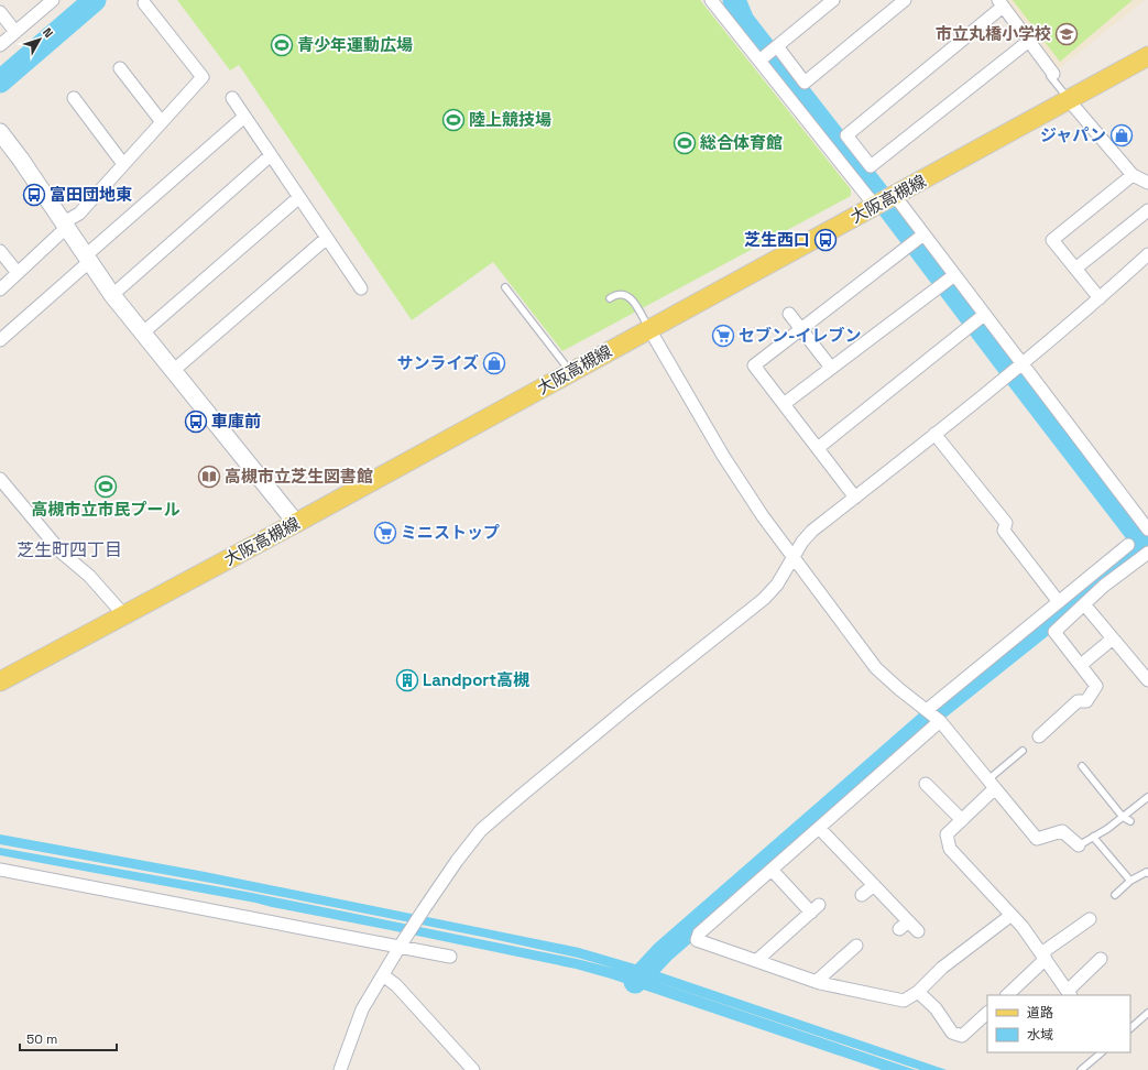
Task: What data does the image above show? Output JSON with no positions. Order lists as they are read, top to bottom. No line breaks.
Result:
{"streets":{"main road":["大阪高槻線"]},"districts":["芝生町四丁目"],"places":{"school or university":["市立丸橋小学校"],"sports":["青少年運動広場","陸上競技場","総合体育館","高槻市立市民プール"],"shop":["ジャパン","サンライズ"],"bus stop":["富田団地東","芝生西口","車庫前"],"supermarket":["セブン-イレブン","ミニストップ"],"library":["高槻市立芝生図書館"],"building":["Landport高槻"]},"legend":["道路","水域"],"scale_bar":"50 m","north":"top right"}
